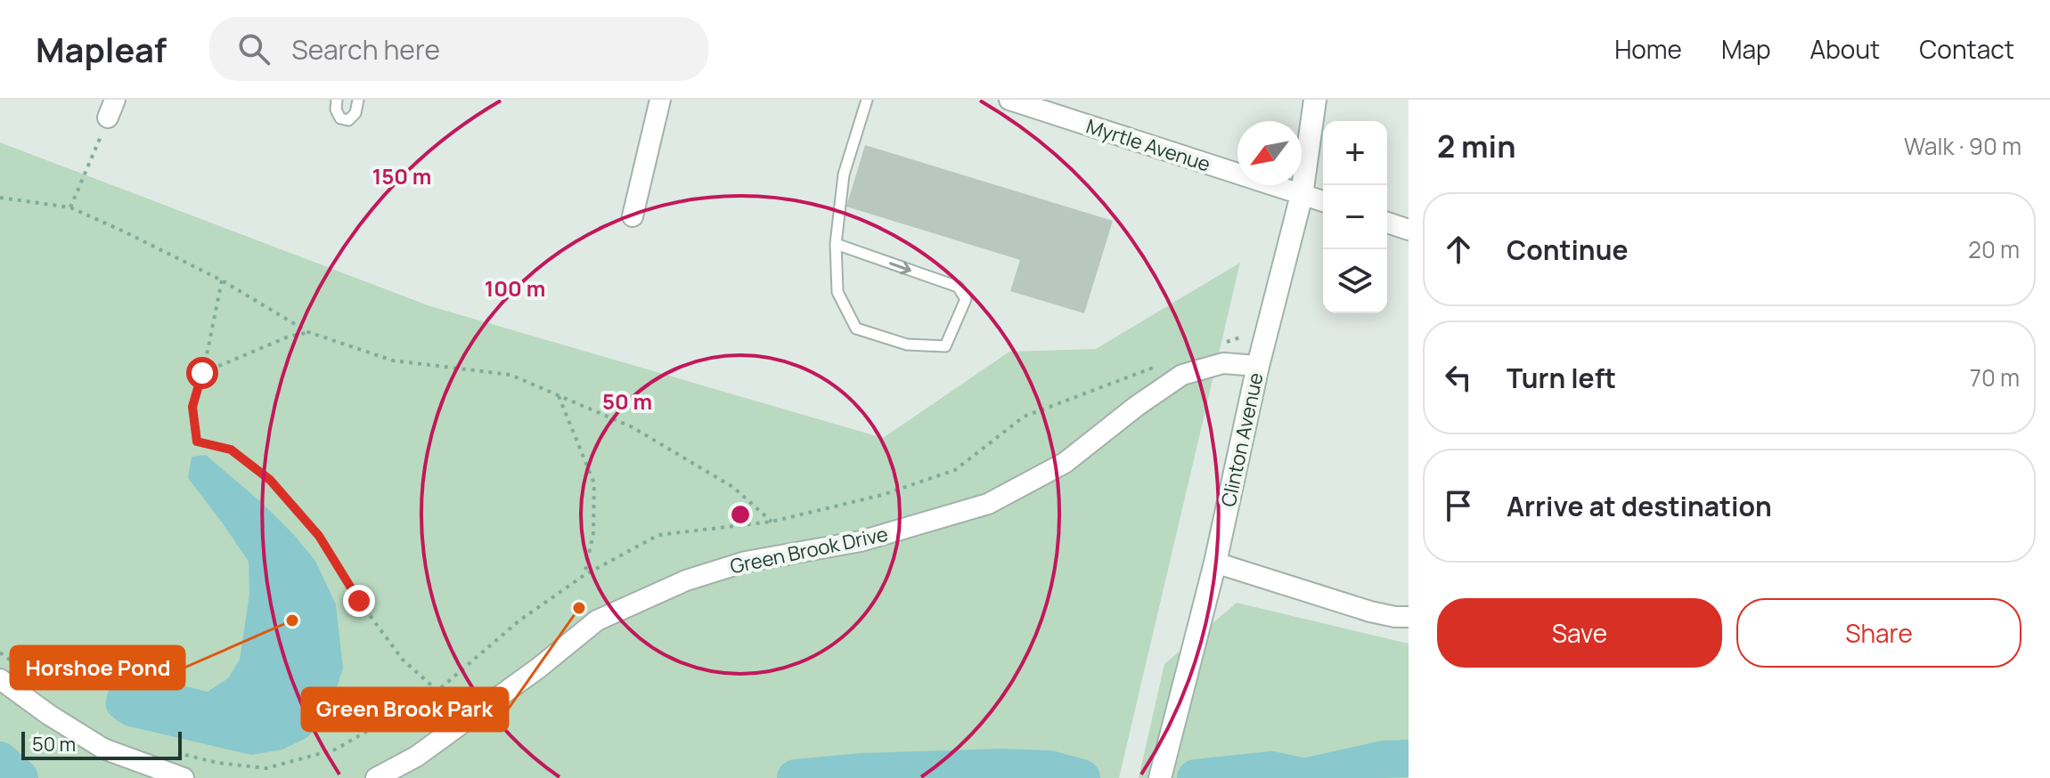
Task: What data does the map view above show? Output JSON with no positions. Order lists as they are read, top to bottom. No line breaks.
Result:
{"streets":{"street":["Myrtle Avenue","Clinton Avenue","Green Brook Drive"]},"crossings":[["Myrtle Avenue","Clinton Avenue"],["Clinton Avenue","Green Brook Drive"]],"places":["Green Brook Park","Horshoe Pond"],"scale_bar":"50 m","north":"bottom left","page":{"header":"Mapleaf","search":"Search here","nav":["Home","Map","About","Contact"],"heading":["2 min","Walk · 90 m"],"map_buttons":["+","−"],"list":[["Continue","20 m"],["Turn left","70 m"],"Arrive at destination"],"buttons":["Save","Share"],"scale":"50 m"},"rings":["150 m","100 m","50 m"]}
